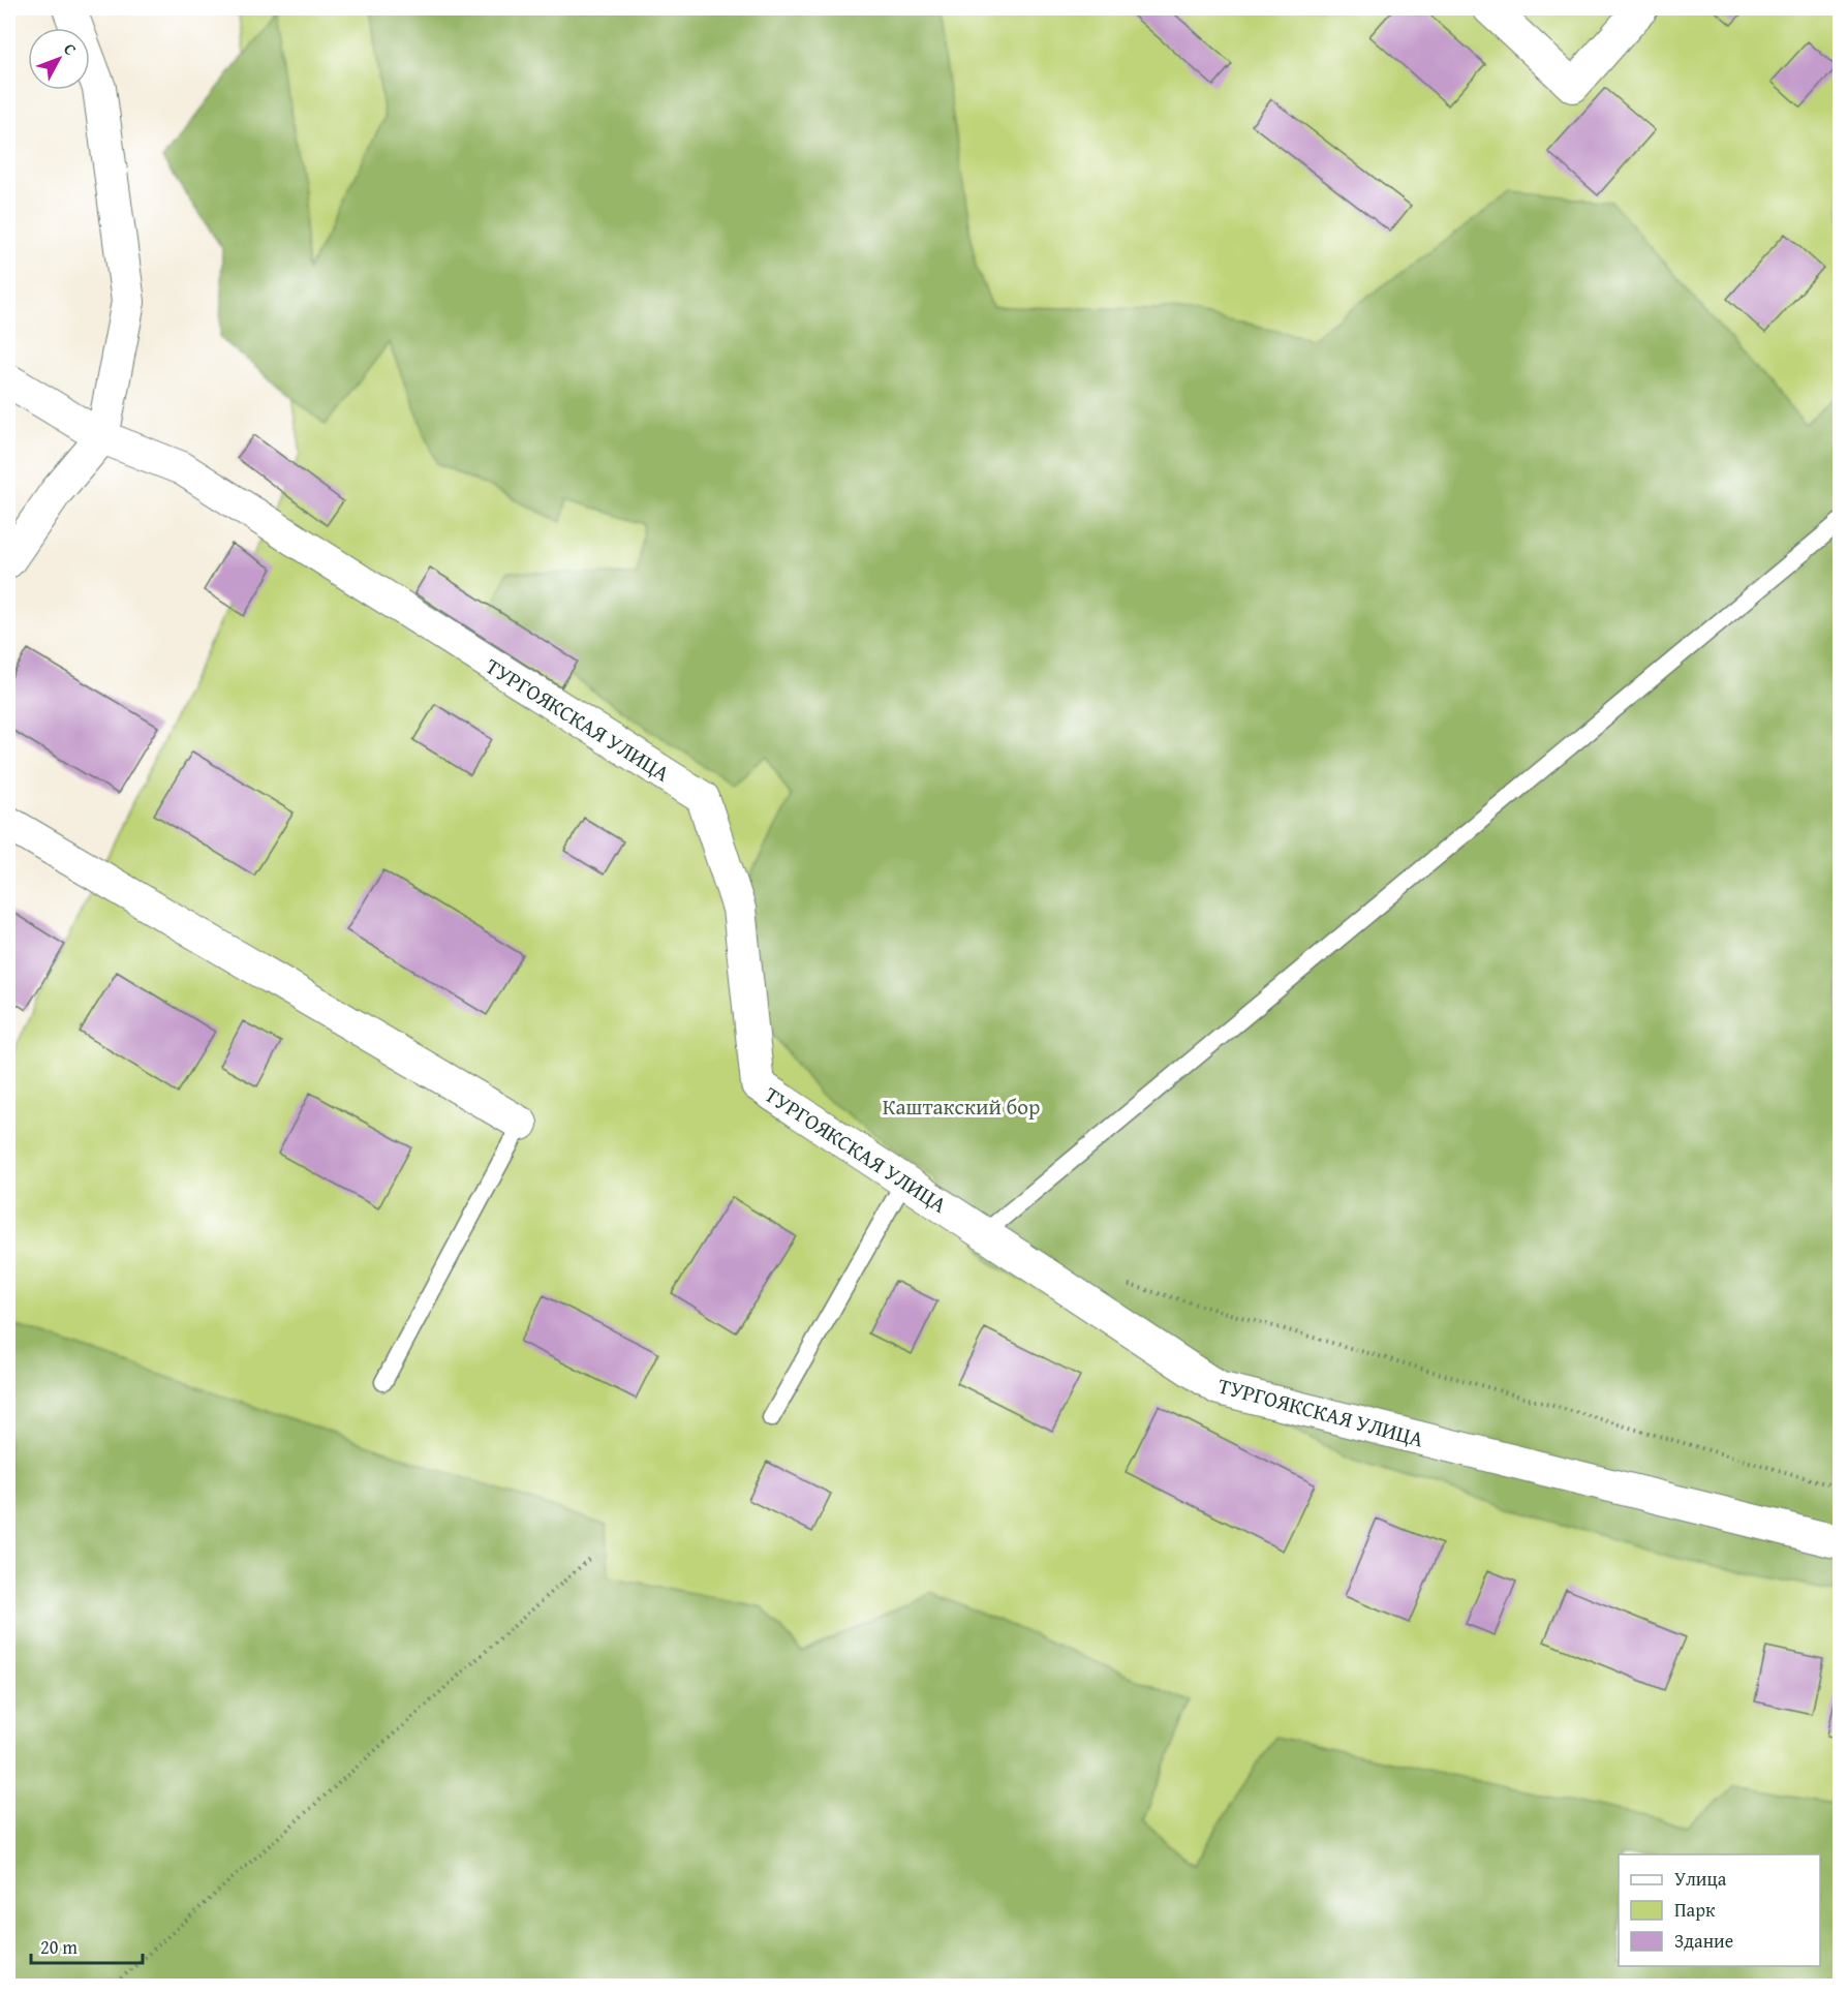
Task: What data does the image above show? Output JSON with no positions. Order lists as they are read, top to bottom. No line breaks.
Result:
{"streets":{"street":["ТУРГОЯКСКАЯ УЛИЦА"]},"parks":["Каштакский бор"],"legend":["Улица","Парк","Здание"],"scale_bar":"20 m","north":"top right"}
